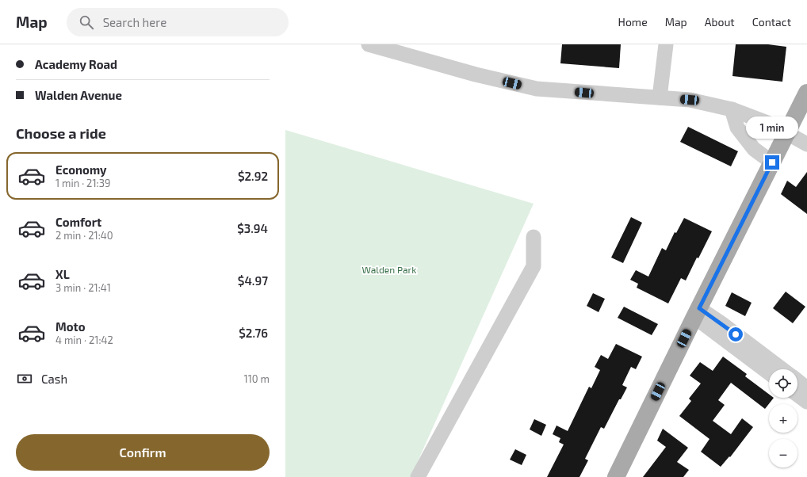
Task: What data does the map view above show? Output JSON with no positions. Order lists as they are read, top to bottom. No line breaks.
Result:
{"parks":["Walden Park"],"page":{"header":"Map","search":"Search here","nav":["Home","Map","About","Contact"],"banner":["Academy Road","Walden Avenue"],"heading":"Choose a ride","bubble":"1 min","list":[{"name":"Economy","note":"1 min · 21:39","value":"$2.92"},{"name":"Comfort","note":"2 min · 21:40","value":"$3.94"},{"name":"XL","note":"3 min · 21:41","value":"$4.97"},{"name":"Moto","note":"4 min · 21:42","value":"$2.76"}],"pay":["Cash","110 m"],"map_buttons":["+","−"],"buttons":"Confirm"}}
